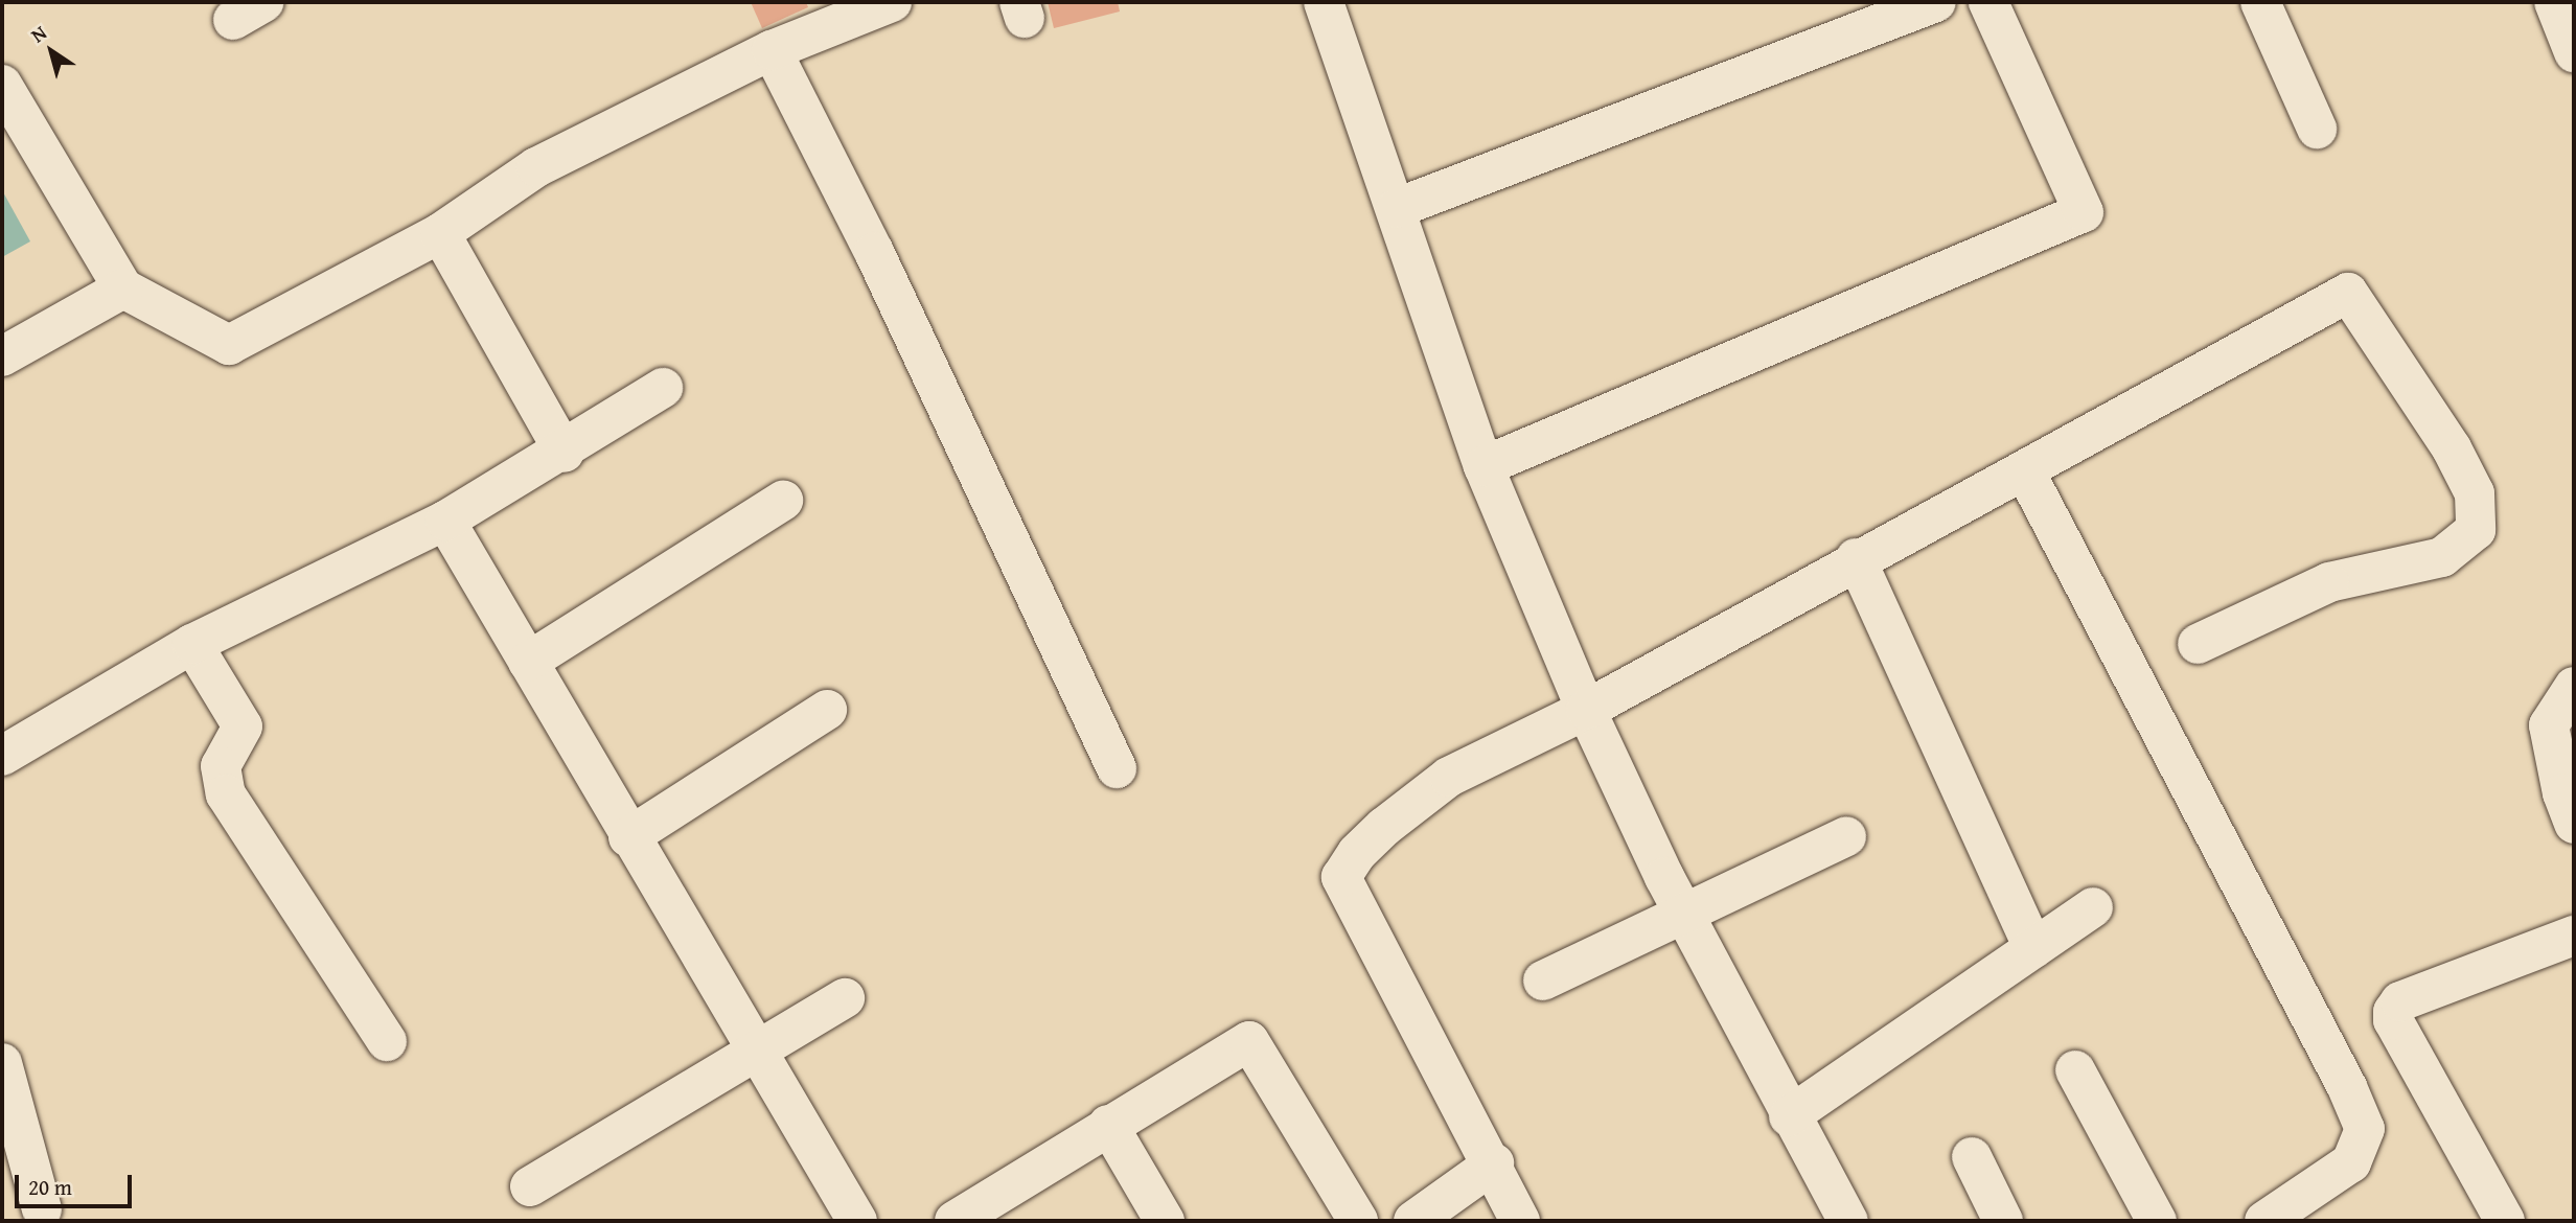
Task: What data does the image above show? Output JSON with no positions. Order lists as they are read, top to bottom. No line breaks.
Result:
{"scale_bar":"20 m","north":"top left"}
